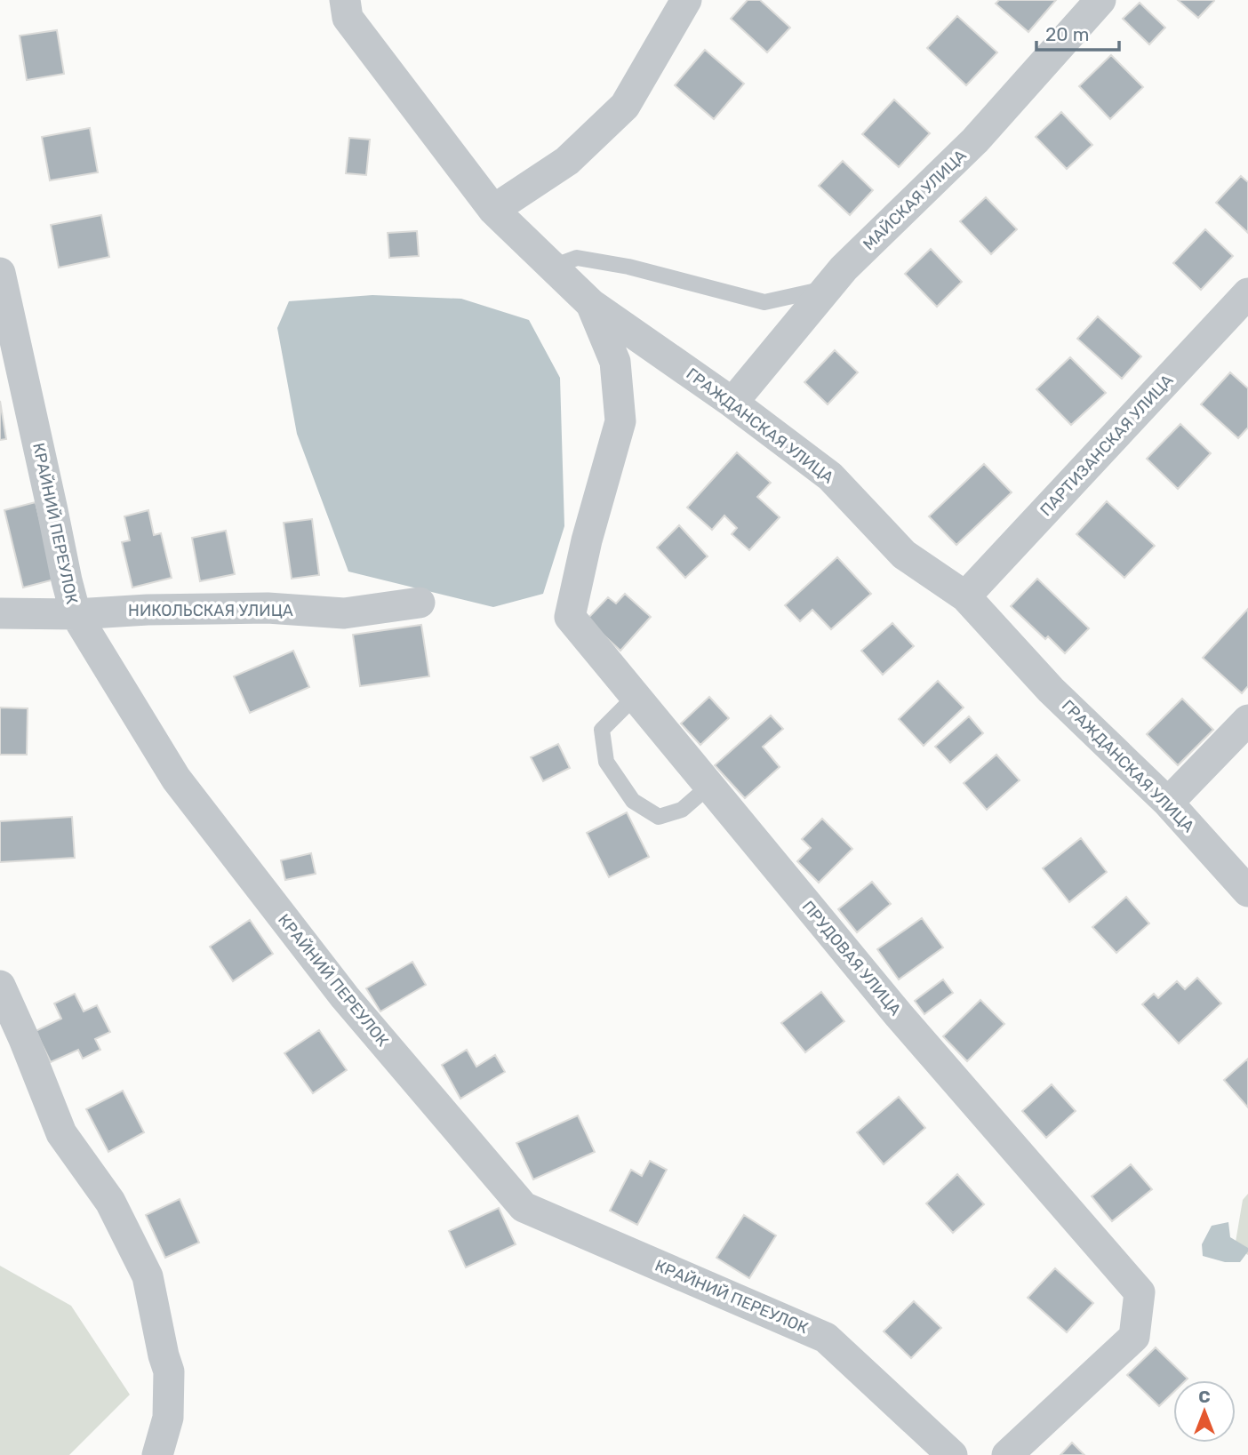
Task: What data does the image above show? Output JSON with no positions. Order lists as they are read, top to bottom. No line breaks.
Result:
{"streets":{"street":["МАЙСКАЯ УЛИЦА","ГРАЖДАНСКАЯ УЛИЦА","ПАРТИЗАНСКАЯ УЛИЦА","КРАЙНИЙ ПЕРЕУЛОК","НИКОЛЬСКАЯ УЛИЦА","ПРУДОВАЯ УЛИЦА"]},"crossings":[["МАЙСКАЯ УЛИЦА","ГРАЖДАНСКАЯ УЛИЦА"],["ГРАЖДАНСКАЯ УЛИЦА","ПАРТИЗАНСКАЯ УЛИЦА"],["ГРАЖДАНСКАЯ УЛИЦА","ПРУДОВАЯ УЛИЦА"],["КРАЙНИЙ ПЕРЕУЛОК","НИКОЛЬСКАЯ УЛИЦА"]],"scale_bar":"20 m","north":"top"}
